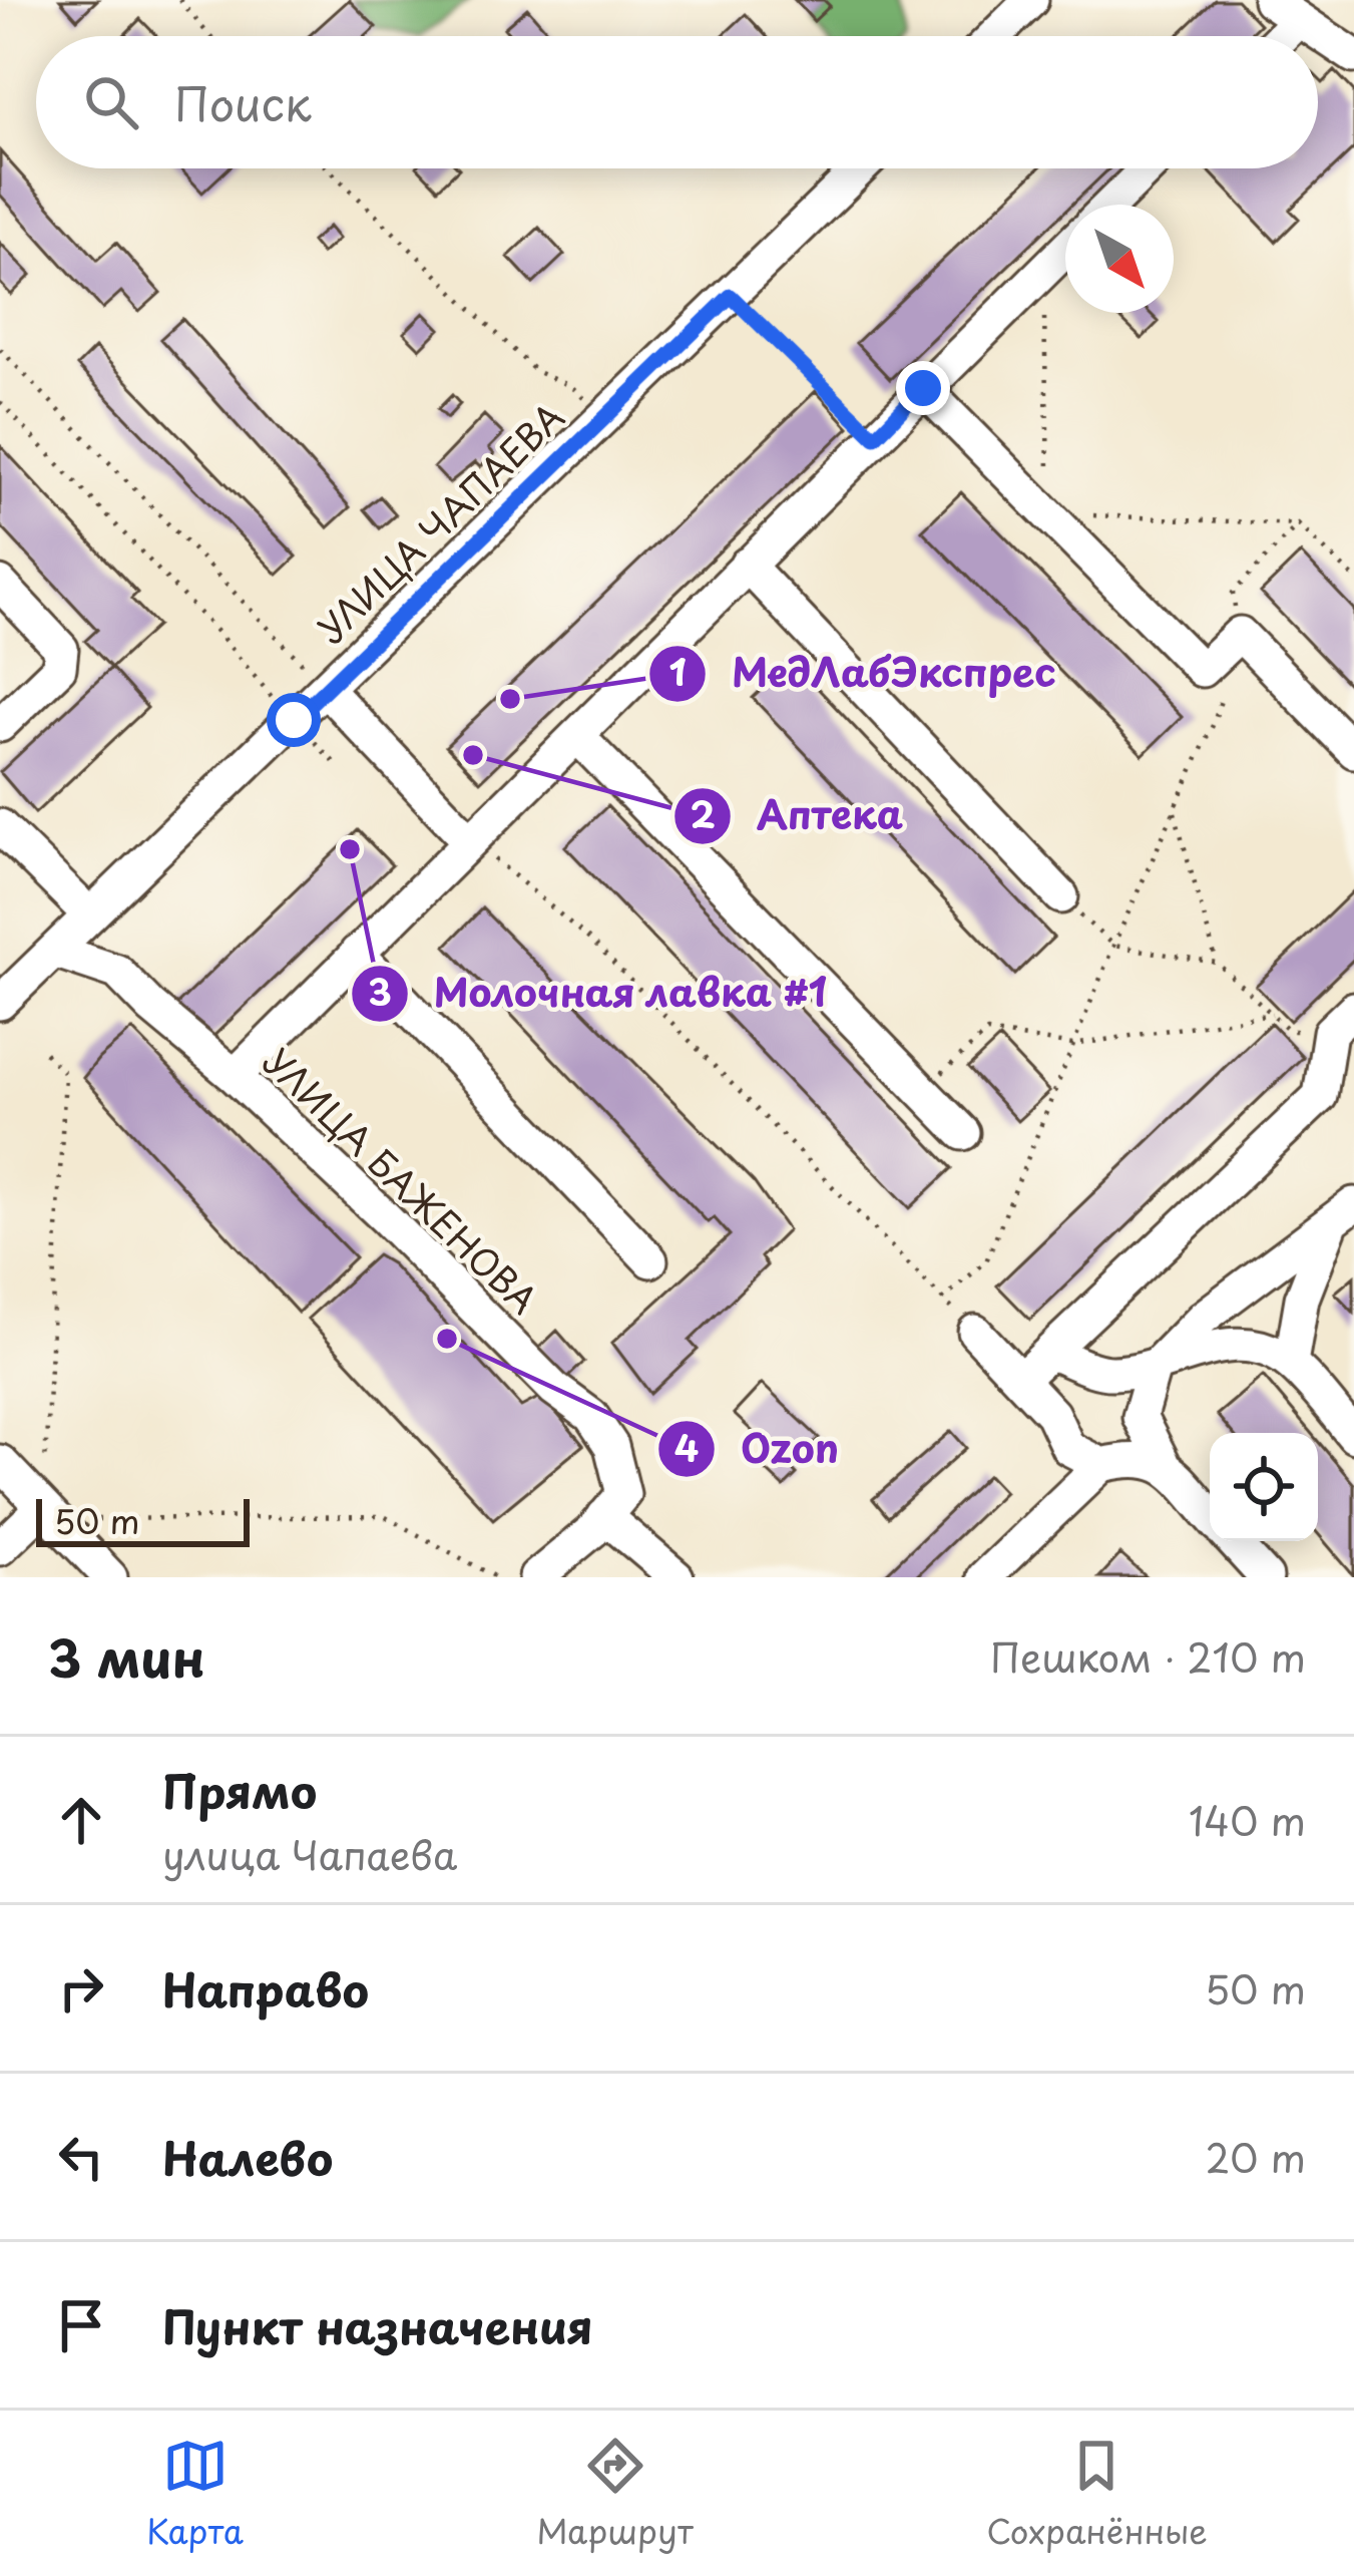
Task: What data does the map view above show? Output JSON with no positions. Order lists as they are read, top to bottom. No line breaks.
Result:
{"streets":{"street":["УЛИЦА ЧАПАЕВА","УЛИЦА БАЖЕНОВА"]},"crossings":[["УЛИЦА ЧАПАЕВА","УЛИЦА БАЖЕНОВА"]],"places":["МедЛабЭкспрес","Аптека","Молочная лавка #1","Ozon"],"scale_bar":"50 m","north":"bottom right","page":{"search":"Поиск","scale":"50 m","heading":["3 мин","Пешком · 210 m"],"list":[["Прямо","улица Чапаева","140 m"],["Направо","50 m"],["Налево","20 m"],"Пункт назначения"],"nav":["Карта","Маршрут","Сохранённые"]}}
